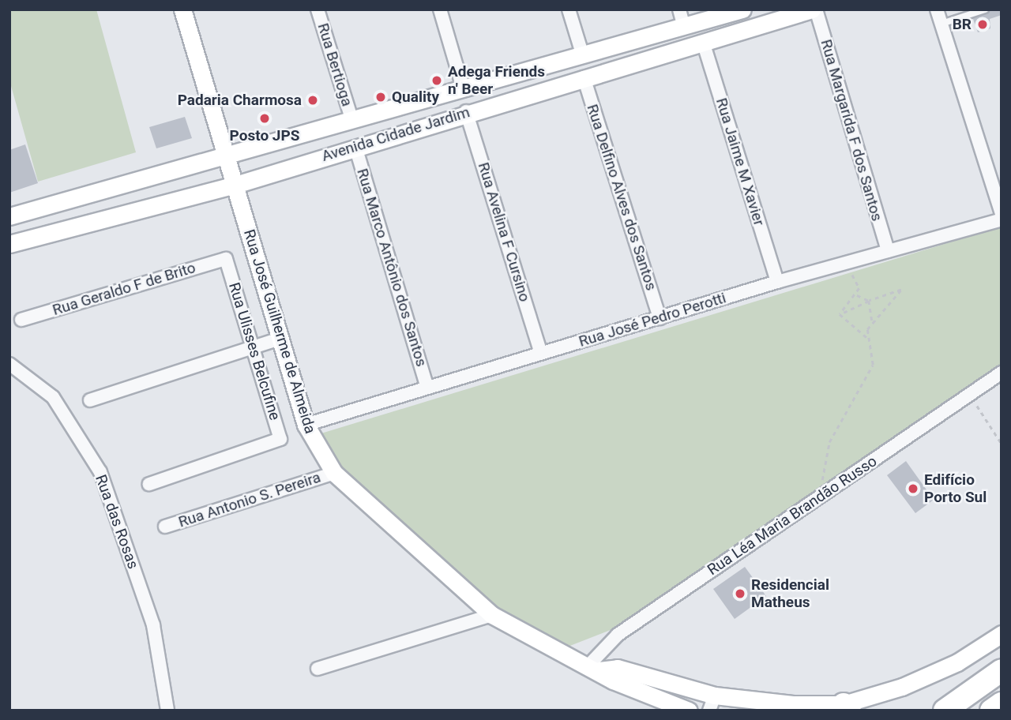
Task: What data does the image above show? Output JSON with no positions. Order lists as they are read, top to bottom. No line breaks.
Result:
{"streets":{"main road":["Avenida Cidade Jardim","Rua José Guilherme de Almeida"],"street":["Rua Bertioga","Rua Margarida F dos Santos","Rua Jaime M Xavier","Rua Delfino Alves dos Santos","Rua Avelina F Cursino","Rua Marco Antônio dos Santos","Rua Geraldo F de Brito","Rua José Pedro Perotti","Rua Ulisses Belcufine","Rua Antonio S. Pereira","Rua Léa Maria Brandão Russo","Rua das Rosas"]},"crossings":[["Rua Bertioga","Avenida Cidade Jardim"],["Rua Margarida F dos Santos","Avenida Cidade Jardim"],["Rua Margarida F dos Santos","Rua José Pedro Perotti"],["Avenida Cidade Jardim","Rua Jaime M Xavier"],["Avenida Cidade Jardim","Rua Delfino Alves dos Santos"],["Avenida Cidade Jardim","Rua Avelina F Cursino"],["Avenida Cidade Jardim","Rua Marco Antônio dos Santos"],["Avenida Cidade Jardim","Rua José Guilherme de Almeida"],["Rua Jaime M Xavier","Rua José Pedro Perotti"],["Rua Delfino Alves dos Santos","Rua José Pedro Perotti"],["Rua Avelina F Cursino","Rua José Pedro Perotti"],["Rua Marco Antônio dos Santos","Rua José Pedro Perotti"],["Rua Geraldo F de Brito","Rua Ulisses Belcufine"],["Rua José Pedro Perotti","Rua José Guilherme de Almeida"],["Rua José Guilherme de Almeida","Rua Antonio S. Pereira"],["Rua José Guilherme de Almeida","Rua Léa Maria Brandão Russo"]],"places":["BR","Adega Friends n' Beer","Quality","Padaria Charmosa","Posto JPS","Edifício Porto Sul","Residencial Matheus"]}
